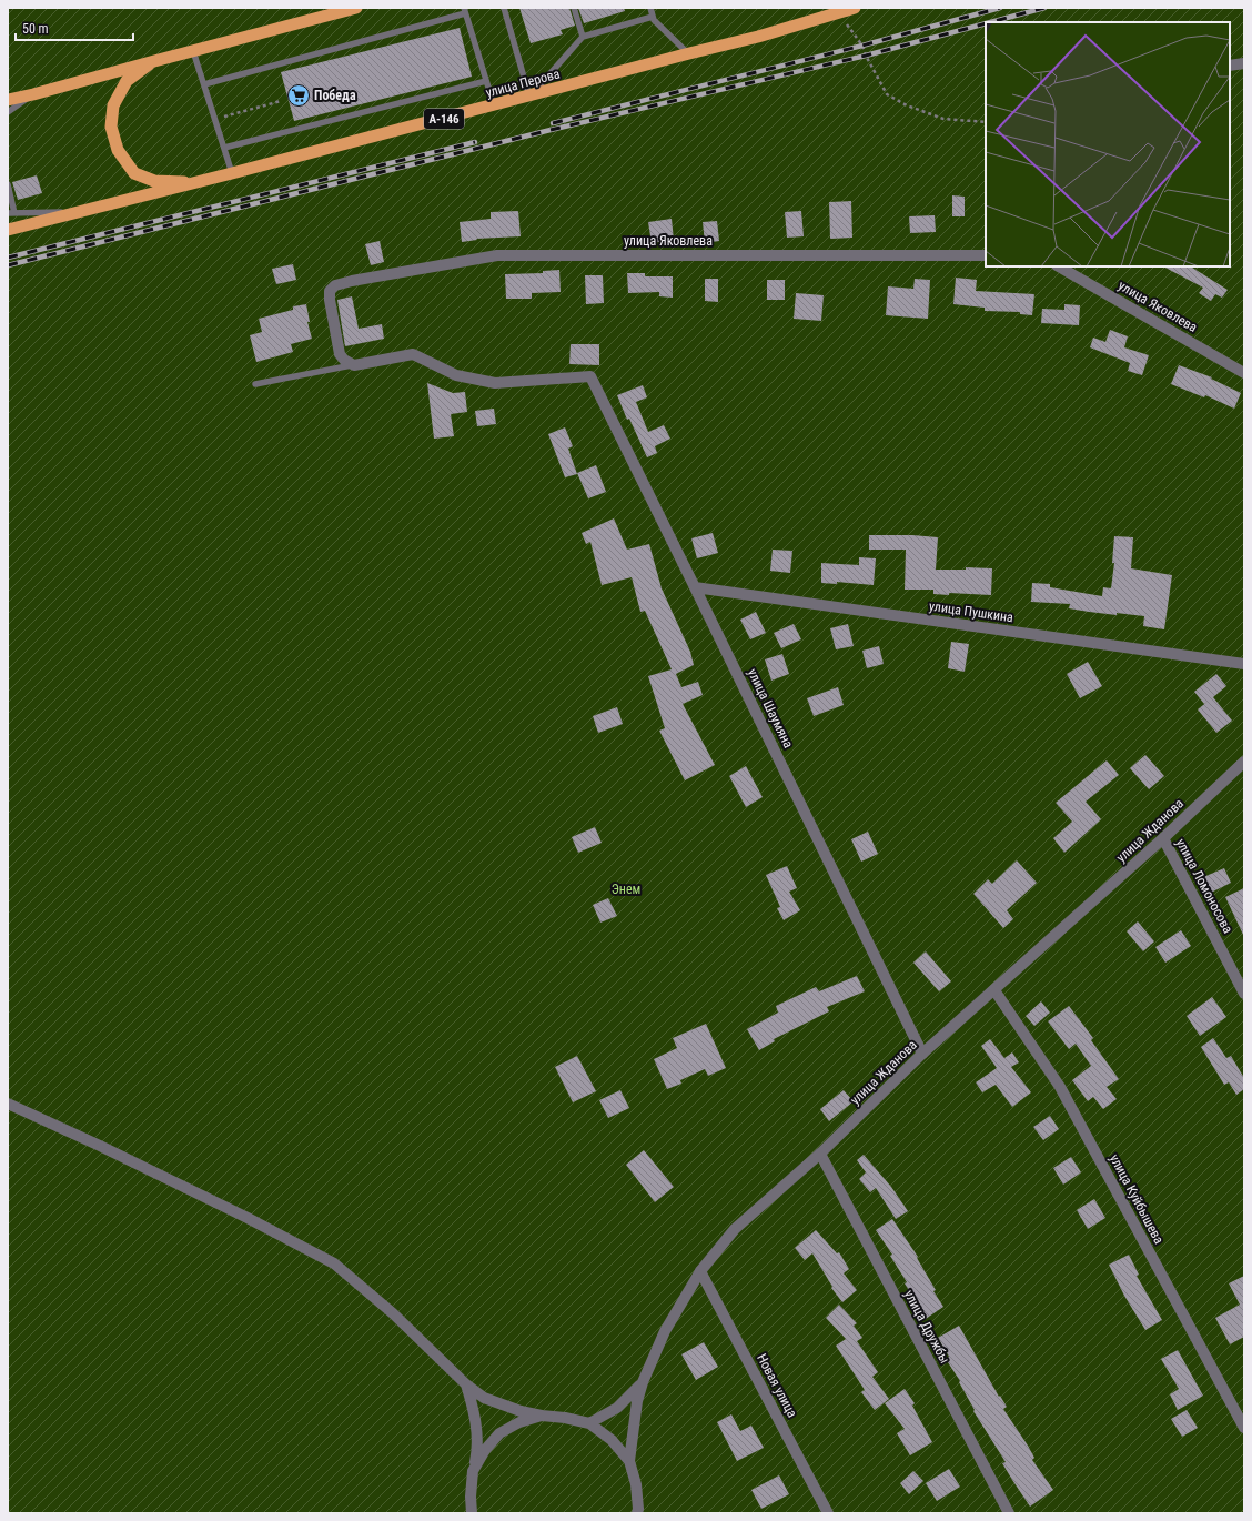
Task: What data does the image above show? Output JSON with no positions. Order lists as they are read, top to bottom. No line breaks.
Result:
{"streets":{"highway":["улица Перова","А-146"],"street":["улица Яковлева","улица Пушкина","улица Шаумяна","улица Жданова","улица Ломоносова","улица Куйбышева","улица Дружбы","Новая улица"]},"crossings":[["улица Перова","А-146"],["улица Яковлева","улица Шаумяна"],["улица Пушкина","улица Шаумяна"],["улица Шаумяна","улица Жданова"],["улица Жданова","улица Ломоносова"],["улица Жданова","улица Куйбышева"],["улица Жданова","улица Дружбы"],["улица Жданова","Новая улица"]],"parks":["Энем"],"places":{"supermarket":["Победа"]},"scale_bar":"50 m"}
